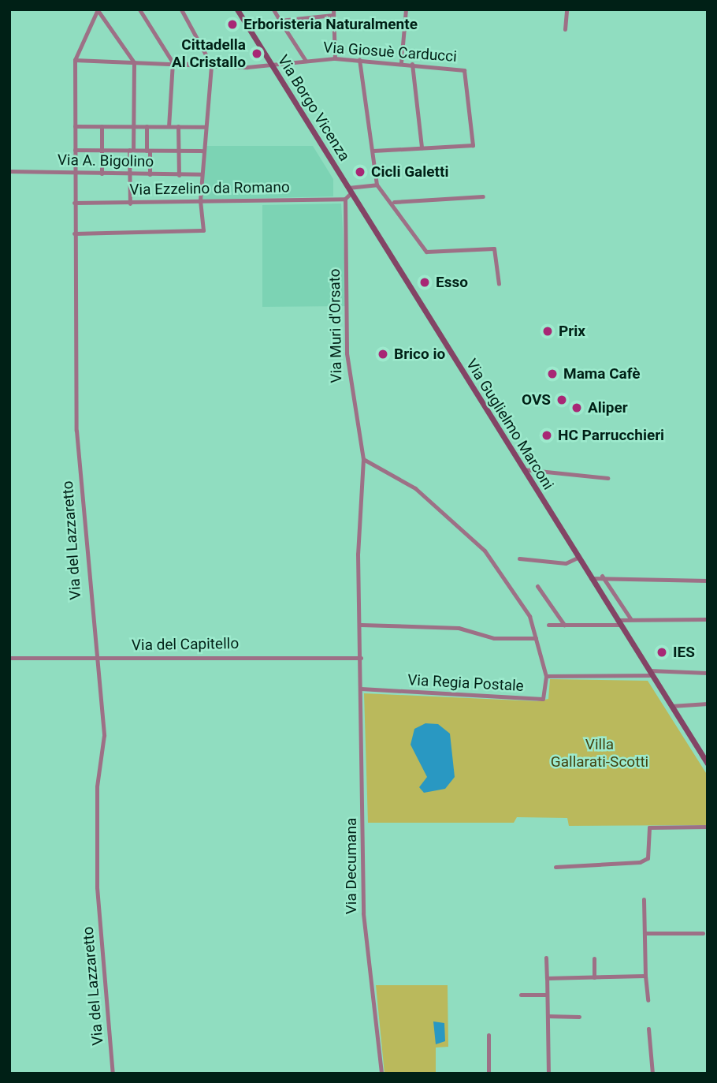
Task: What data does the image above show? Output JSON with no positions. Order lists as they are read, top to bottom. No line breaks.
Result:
{"streets":{"street":["Via Giosuè Carducci","Via Borgo Vicenza","Via A. Bigolino","Via Ezzelino da Romano","Via Muri d'Orsato","Via Guglielmo Marconi","Via del Lazzaretto","Via del Capitello","Via Regia Postale","Via Decumana"]},"crossings":[["Via Giosuè Carducci","Via Borgo Vicenza"],["Via Giosuè Carducci","Via del Lazzaretto"],["Via Borgo Vicenza","Via Guglielmo Marconi"],["Via A. Bigolino","Via del Lazzaretto"],["Via Ezzelino da Romano","Via Muri d'Orsato"],["Via Ezzelino da Romano","Via del Lazzaretto"],["Via Muri d'Orsato","Via Regia Postale"],["Via Muri d'Orsato","Via Decumana"],["Via Guglielmo Marconi","Via Regia Postale"],["Via del Lazzaretto","Via del Capitello"],["Via del Capitello","Via Decumana"],["Via Regia Postale","Via Decumana"]],"parks":["Villa Gallarati-Scotti"],"places":["Erboristeria Naturalmente","Cittadella Al Cristallo","Cicli Galetti","Esso","Prix","Brico io","Mama Cafè","OVS","Aliper","HC Parrucchieri","IES"]}
